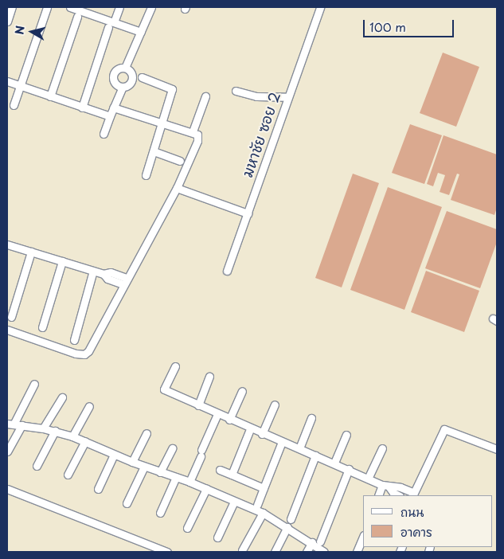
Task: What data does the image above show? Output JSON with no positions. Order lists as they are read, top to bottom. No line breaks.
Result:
{"streets":{"street":["มหาชัย ซอย 2"]},"legend":["ถนน","อาคาร"],"scale_bar":"100 m","north":"left"}
